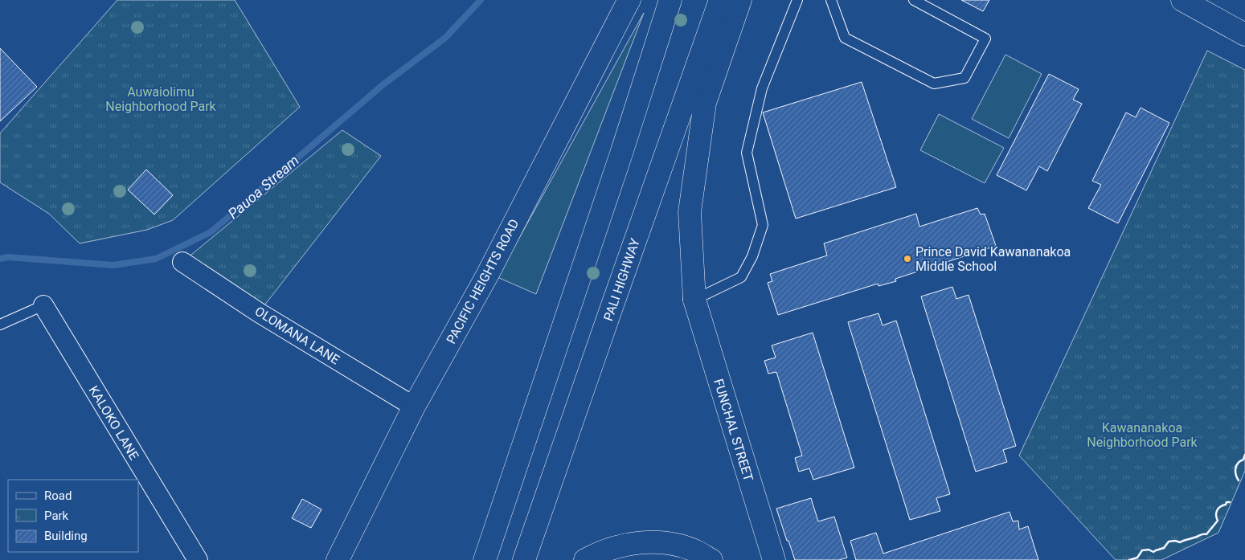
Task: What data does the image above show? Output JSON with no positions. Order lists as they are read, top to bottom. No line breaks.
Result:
{"streets":{"main road":["PALI HIGHWAY","PACIFIC HEIGHTS ROAD","FUNCHAL STREET"],"street":["OLOMANA LANE","KALOKO LANE"]},"crossings":[["PACIFIC HEIGHTS ROAD","OLOMANA LANE"]],"water":["Pauoa Stream"],"parks":["Auwaiolimu Neighborhood Park","Kawananakoa Neighborhood Park"],"places":["Prince David Kawananakoa Middle School"],"legend":["Road","Park","Building"]}
